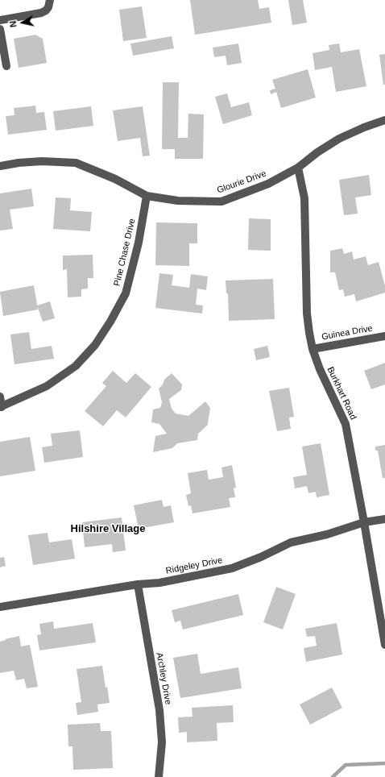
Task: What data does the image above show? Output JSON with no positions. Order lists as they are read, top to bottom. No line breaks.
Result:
{"streets":{"street":["Glourie Drive","Pine Chase Drive","Guinea Drive","Burkhart Road","Ridgeley Drive","Archley Drive"]},"crossings":[["Glourie Drive","Pine Chase Drive"],["Glourie Drive","Burkhart Road"],["Guinea Drive","Burkhart Road"],["Burkhart Road","Ridgeley Drive"],["Ridgeley Drive","Archley Drive"]],"districts":["Hilshire Village"],"north":"left"}
